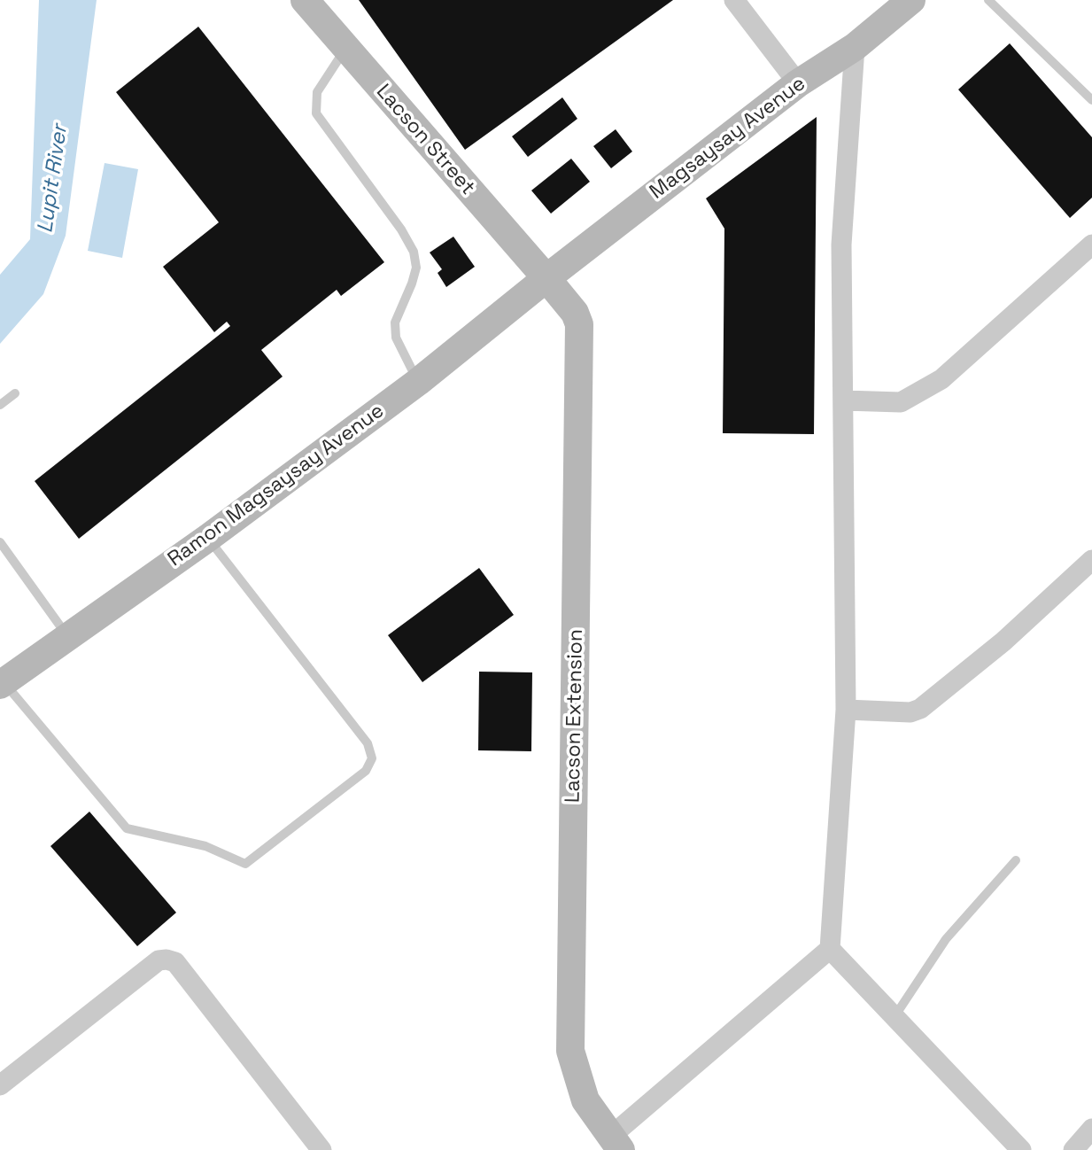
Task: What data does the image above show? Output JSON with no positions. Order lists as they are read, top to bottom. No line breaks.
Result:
{"streets":{"main road":["Magsaysay Avenue","Lacson Street","Ramon Magsaysay Avenue","Lacson Extension"]},"crossings":[["Magsaysay Avenue","Lacson Street"],["Magsaysay Avenue","Ramon Magsaysay Avenue"],["Magsaysay Avenue","Lacson Extension"],["Lacson Street","Ramon Magsaysay Avenue"],["Lacson Street","Lacson Extension"],["Ramon Magsaysay Avenue","Lacson Extension"]],"water":["Lupit River"]}
